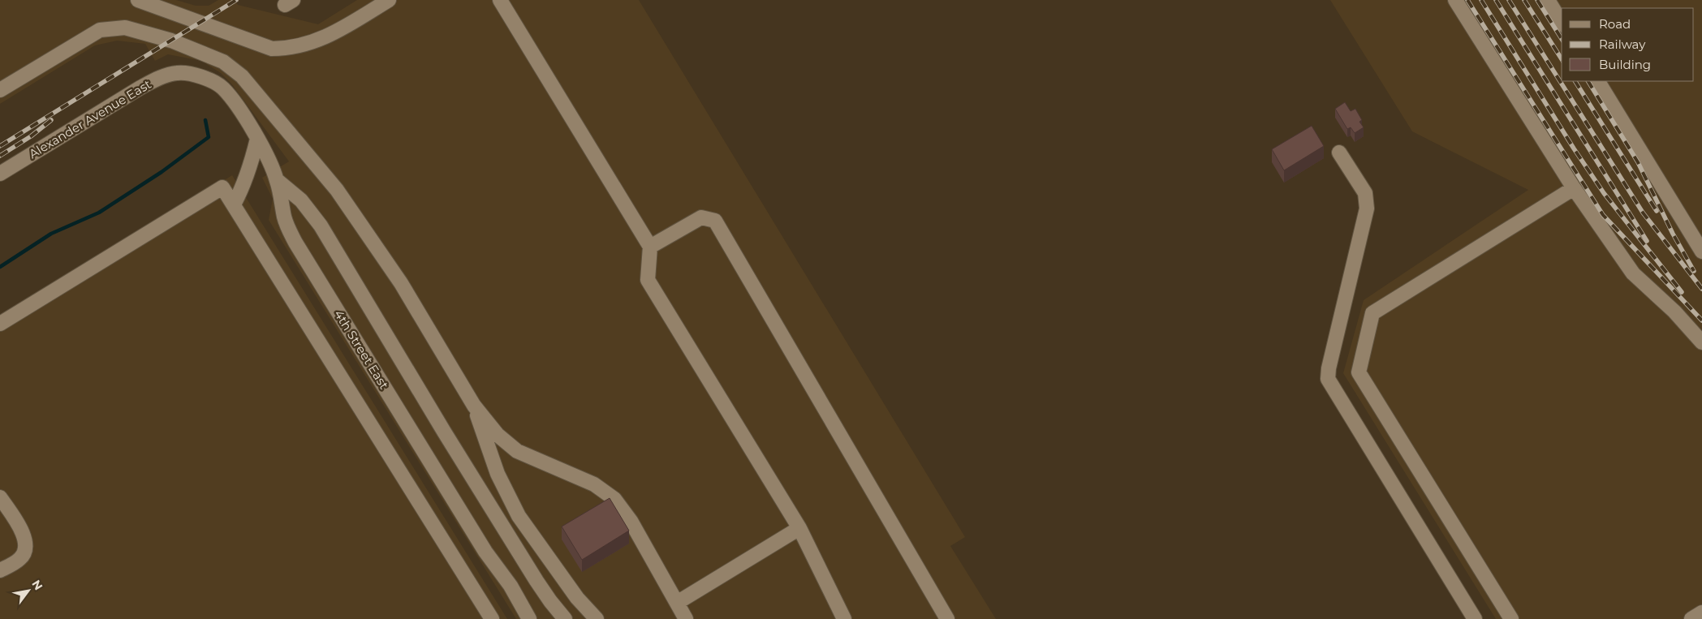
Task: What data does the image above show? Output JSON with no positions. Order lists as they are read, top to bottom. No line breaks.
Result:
{"streets":{"street":["Alexander Avenue East","4th Street East"]},"crossings":[["Alexander Avenue East","4th Street East"]],"legend":["Road","Railway","Building"],"north":"top right"}
